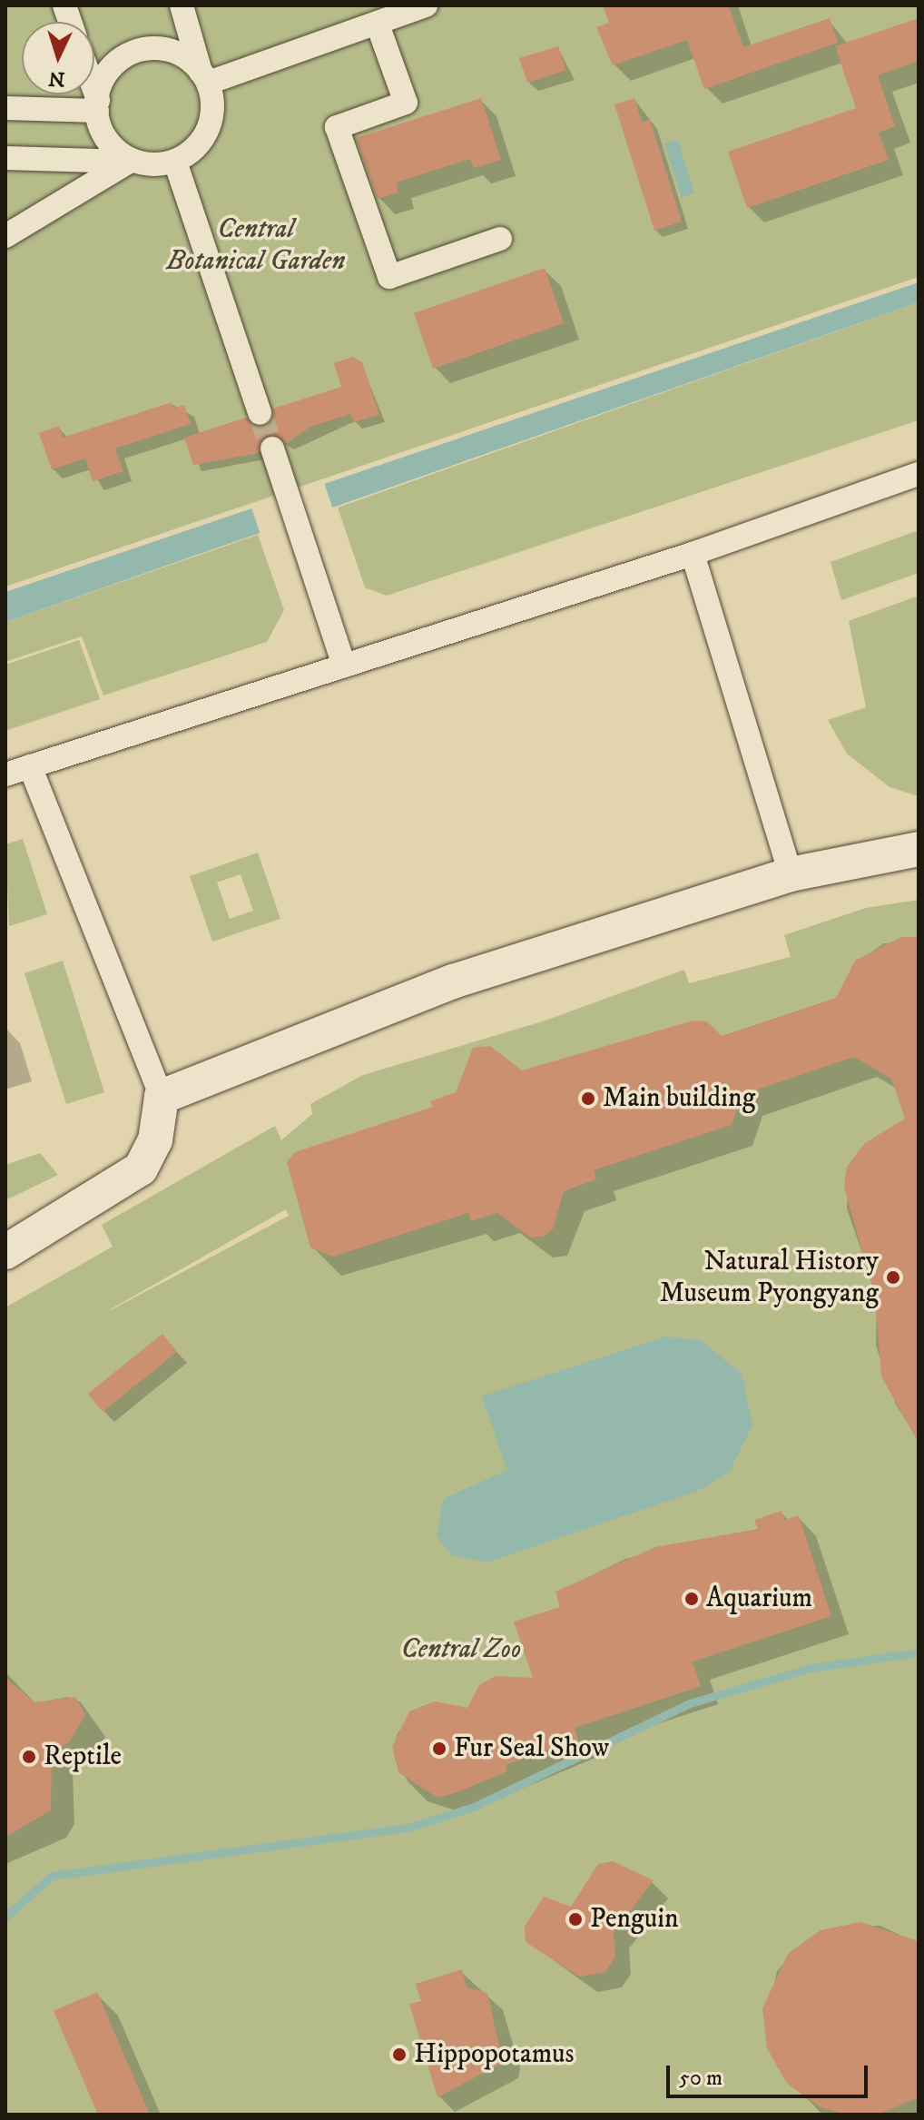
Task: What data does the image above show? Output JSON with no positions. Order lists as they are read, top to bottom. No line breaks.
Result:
{"parks":["Central Botanical Garden","Central Zoo"],"places":["Main building","Natural History Museum Pyongyang","Aquarium","Fur Seal Show","Reptile","Penguin","Hippopotamus"],"scale_bar":"50 m","north":"bottom"}
